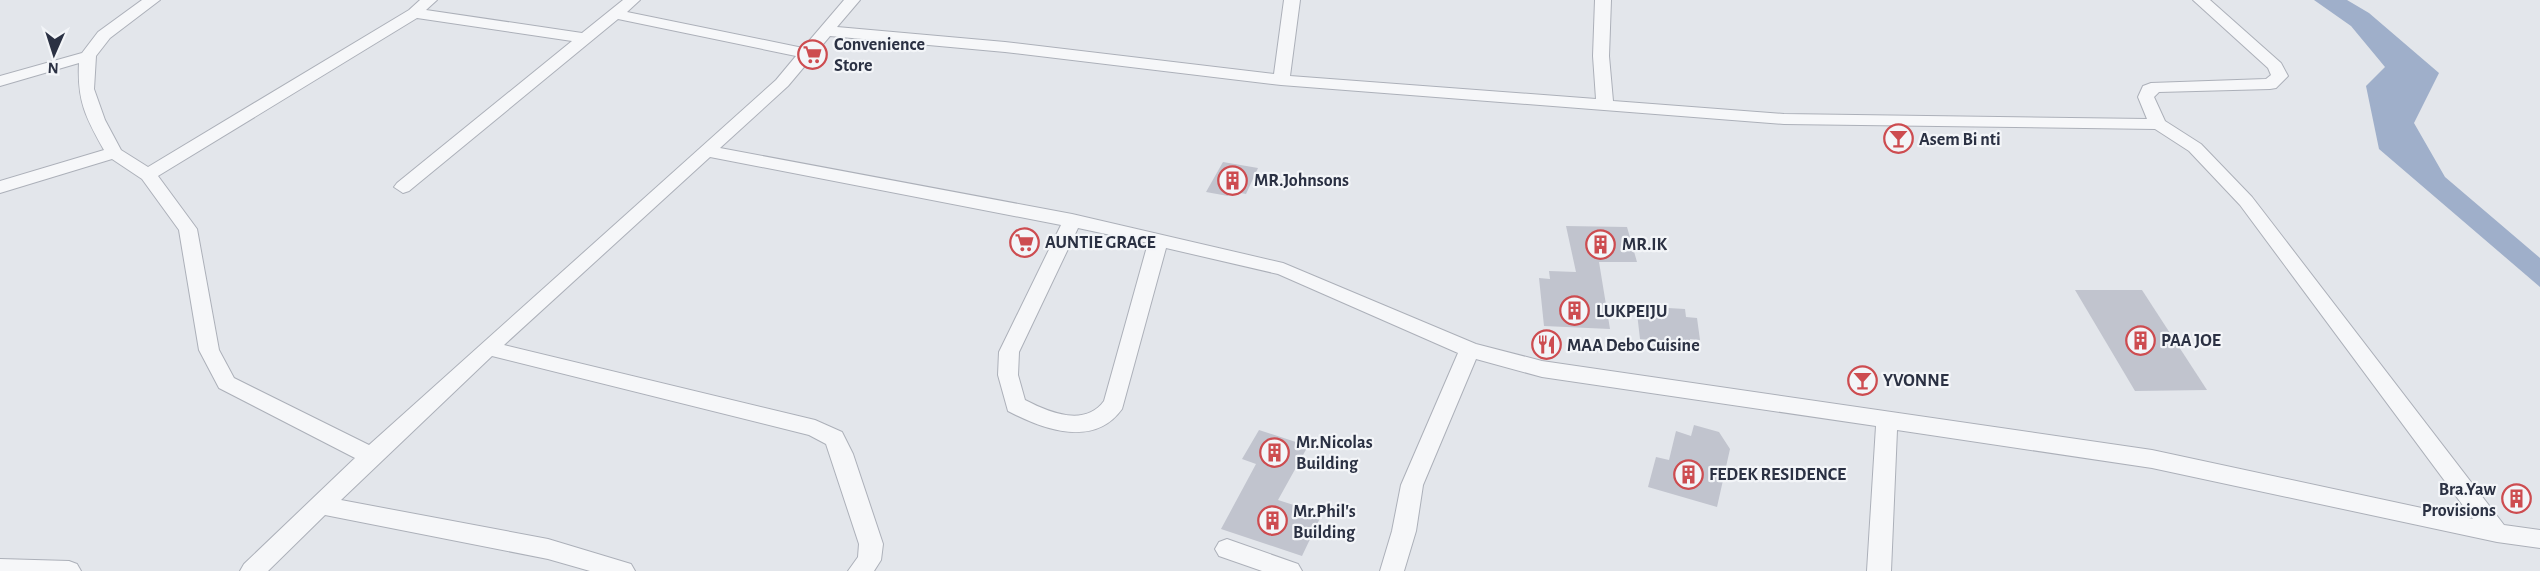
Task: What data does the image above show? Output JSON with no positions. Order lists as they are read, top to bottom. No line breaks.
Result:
{"places":{"supermarket":["Convenience Store","AUNTIE GRACE"],"bar":["Asem Bi nti","YVONNE"],"building":["MR.Johnsons","MR.IK","LUKPEIJU","PAA JOE","Mr.Nicolas Building","FEDEK RESIDENCE","Bra.Yaw Provisions","Mr.Phil's Building"],"restaurant":["MAA Debo Cuisine"]},"north":"bottom"}
